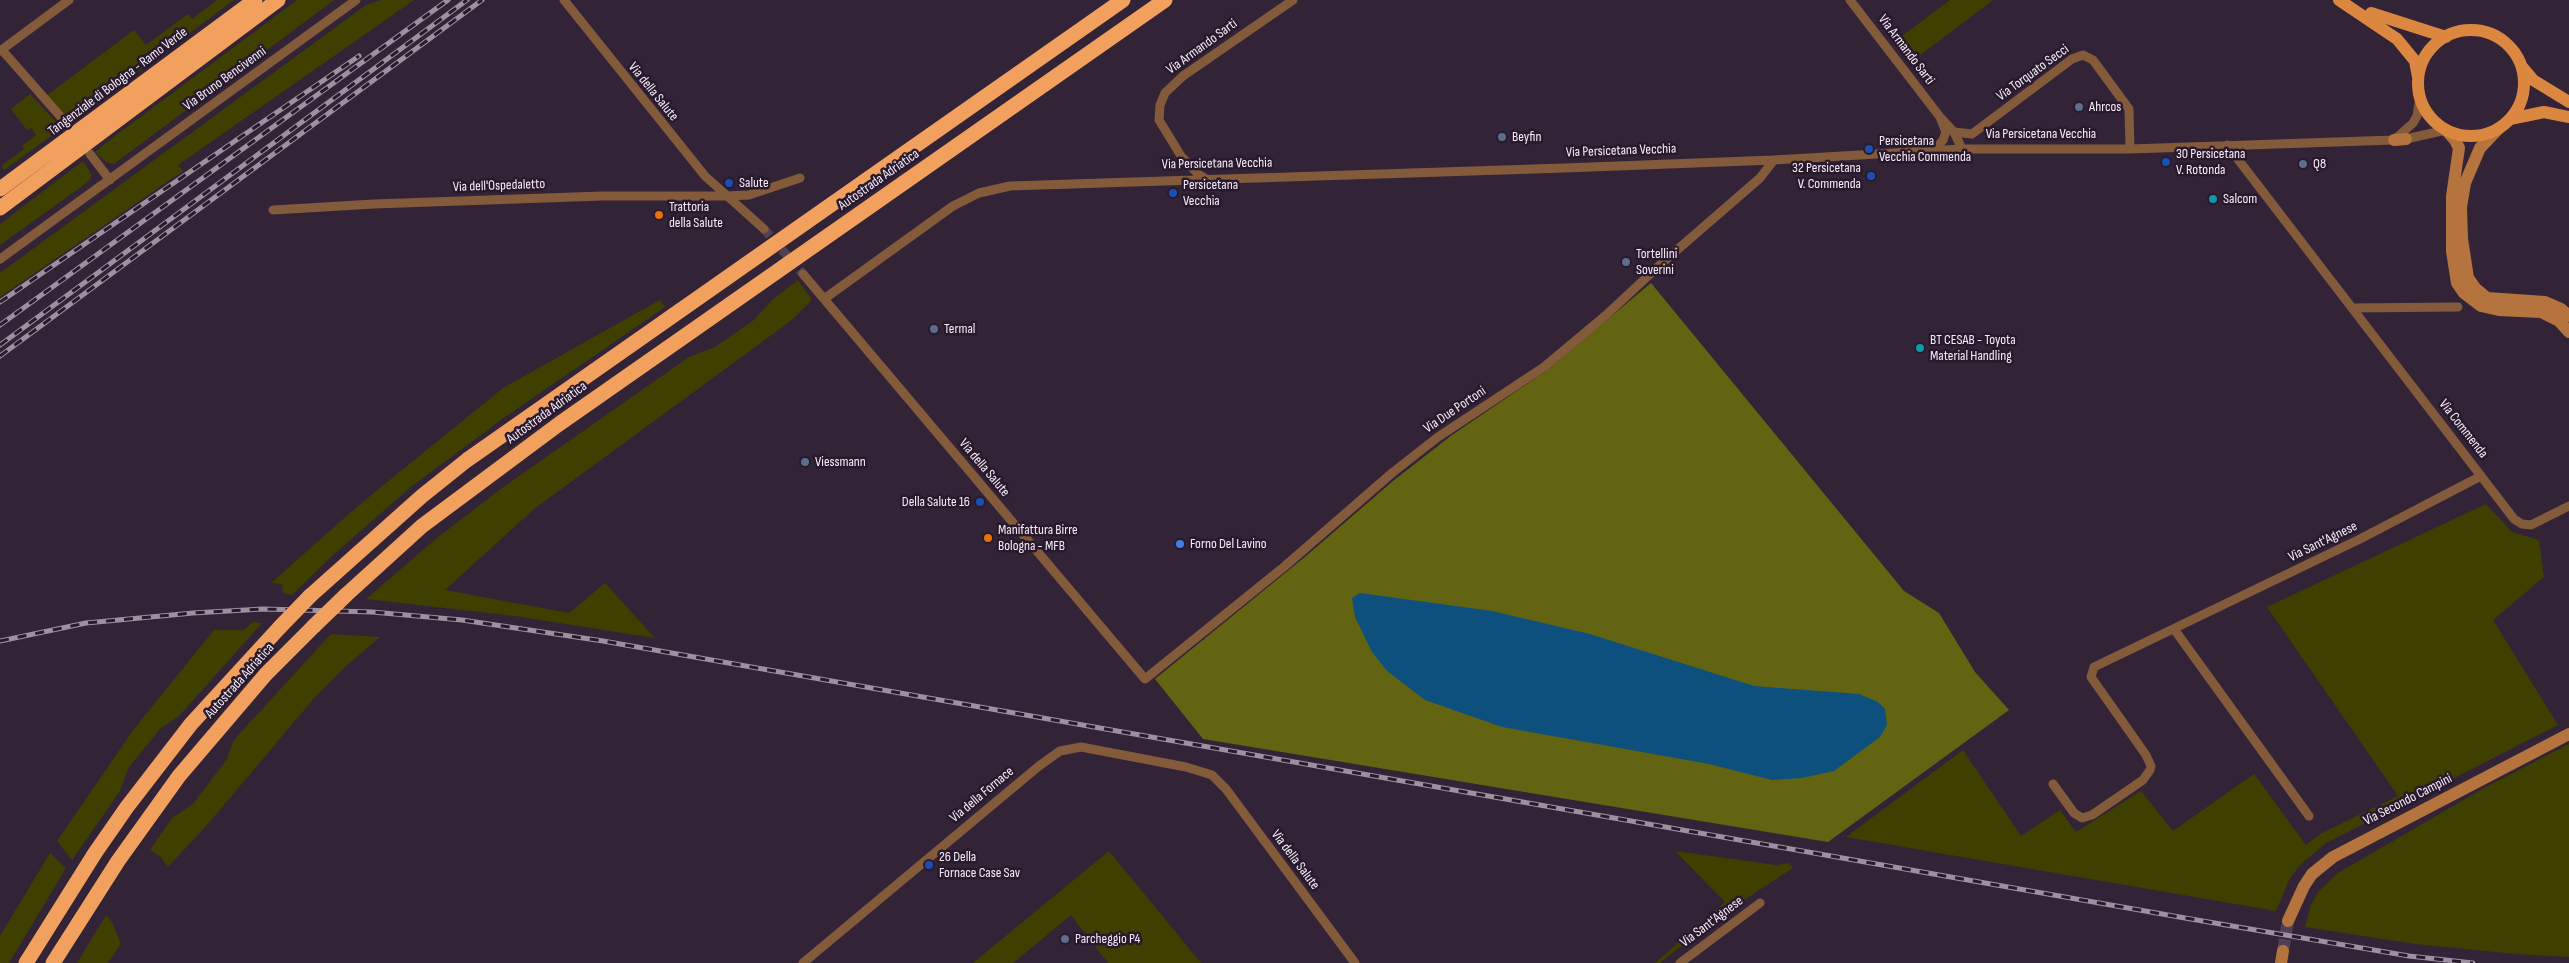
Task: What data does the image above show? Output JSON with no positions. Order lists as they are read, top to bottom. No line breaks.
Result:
{"streets":{"highway":["Tangenziale di Bologna - Ramo Verde","Autostrada Adriatica"],"street":["Via Armando Sarti","Via Torquato Secci","Via Bruno Bencivenni","Via della Salute","Via Persicetana Vecchia","Via dell'Ospedaletto","Via Due Portoni","Via Commenda","Via Sant'Agnese","Via della Fornace","Via Secondo Campini"]},"crossings":[["Via Armando Sarti","Via Torquato Secci"],["Via Armando Sarti","Via Persicetana Vecchia"],["Via Torquato Secci","Via Persicetana Vecchia"],["Via della Salute","Via Persicetana Vecchia"],["Via della Salute","Via dell'Ospedaletto"],["Via della Salute","Via Due Portoni"],["Via della Salute","Via della Fornace"],["Via Persicetana Vecchia","Via Due Portoni"],["Via Persicetana Vecchia","Via Commenda"],["Via Commenda","Via Sant'Agnese"]],"places":["Ahrcos","Beyfin","Persicetana Vecchia Commenda","30 Persicetana V. Rotonda","Q8","32 Persicetana V. Commenda","Salute","Persicetana Vecchia","Salcom","Trattoria della Salute","Tortellini Soverini","Termal","BT CESAB - Toyota Material Handling","Viessmann","Della Salute 16","Manifattura Birre Bologna - MFB","Forno Del Lavino","26 Della Fornace Case Sav","Parcheggio P4"]}
